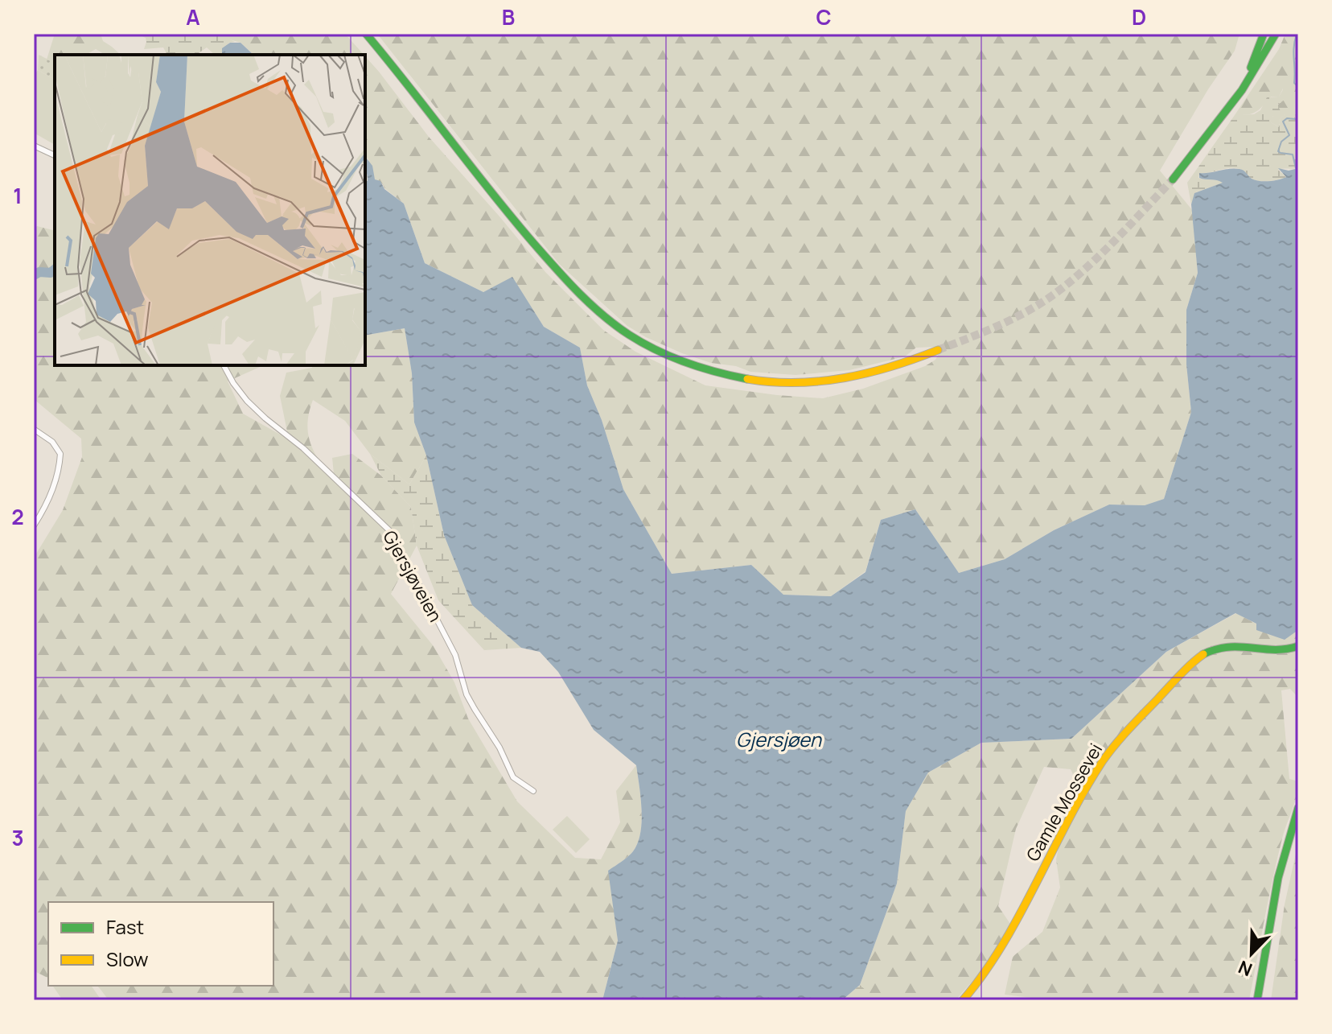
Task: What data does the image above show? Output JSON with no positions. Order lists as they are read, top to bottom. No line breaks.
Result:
{"streets":{"main road":["Gamle Mossevei"],"street":["Gjersjøveien"]},"water":["Gjersjøen"],"legend":["Fast","Slow"],"north":"bottom left","grid":{"columns":["A","B","C","D"],"rows":["1","2","3"]}}
